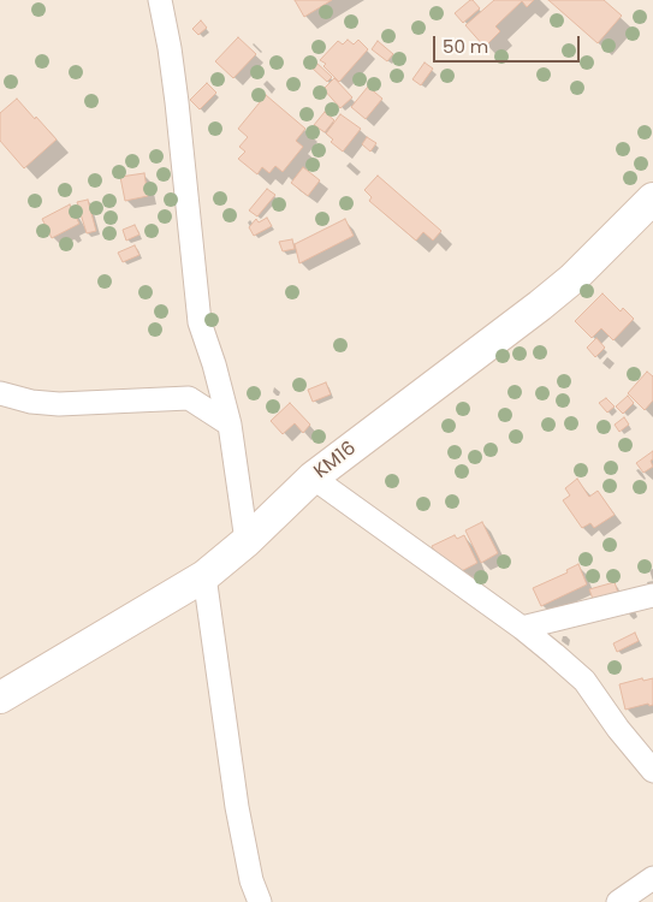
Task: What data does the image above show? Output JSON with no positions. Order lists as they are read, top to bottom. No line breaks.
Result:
{"streets":{"street":["KM16"]},"scale_bar":"50 m"}
